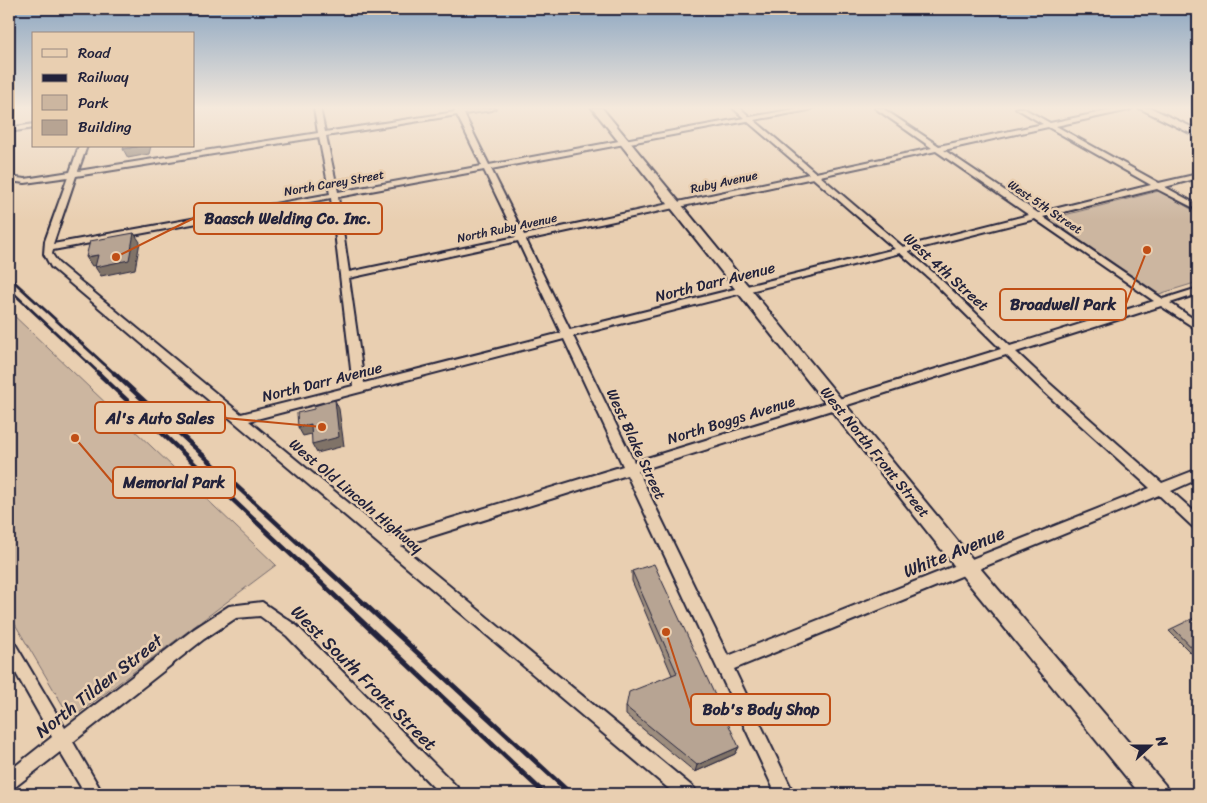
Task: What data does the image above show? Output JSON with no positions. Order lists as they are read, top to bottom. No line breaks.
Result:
{"streets":{"street":["Ruby Avenue","North Carey Street","West 5th Street","North Ruby Avenue","West 4th Street","North Darr Avenue","North Boggs Avenue","West Blake Street","West North Front Street","West Old Lincoln Highway","White Avenue","West South Front Street","North Tilden Street"]},"crossings":[["Ruby Avenue","West 5th Street"],["Ruby Avenue","North Ruby Avenue"],["Ruby Avenue","West 4th Street"],["Ruby Avenue","West North Front Street"],["North Carey Street","West Blake Street"],["North Carey Street","West Old Lincoln Highway"],["West 5th Street","North Darr Avenue"],["West 5th Street","North Boggs Avenue"],["North Ruby Avenue","West Blake Street"],["North Ruby Avenue","West North Front Street"],["West 4th Street","North Darr Avenue"],["West 4th Street","North Boggs Avenue"],["West 4th Street","White Avenue"],["North Darr Avenue","West Blake Street"],["North Darr Avenue","West North Front Street"],["North Darr Avenue","West Old Lincoln Highway"],["North Boggs Avenue","West Blake Street"],["North Boggs Avenue","West North Front Street"],["North Boggs Avenue","West Old Lincoln Highway"],["West Blake Street","White Avenue"],["West North Front Street","White Avenue"],["West South Front Street","North Tilden Street"]],"places":["Broadwell Park","Baasch Welding Co. Inc.","Al's Auto Sales","Memorial Park","Bob's Body Shop"],"legend":["Road","Railway","Park","Building"],"north":"right"}
